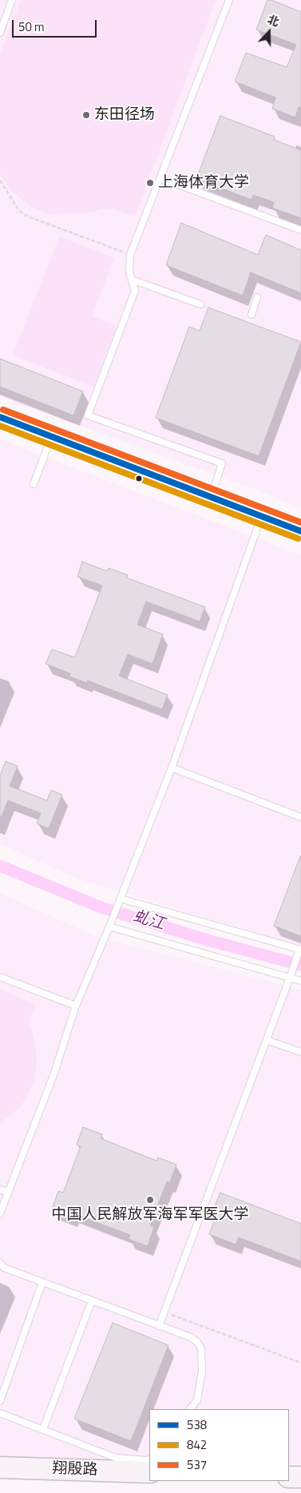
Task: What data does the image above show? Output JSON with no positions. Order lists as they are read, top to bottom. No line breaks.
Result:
{"streets":{"main road":["翔殷路"]},"water":["虬江"],"places":["东田径场","上海体育大学","中国人民解放军海军军医大学"],"lines":["transit line 537","transit line 538","transit line 842"],"legend":["538","842","537"],"scale_bar":"50 m","north":"top"}
